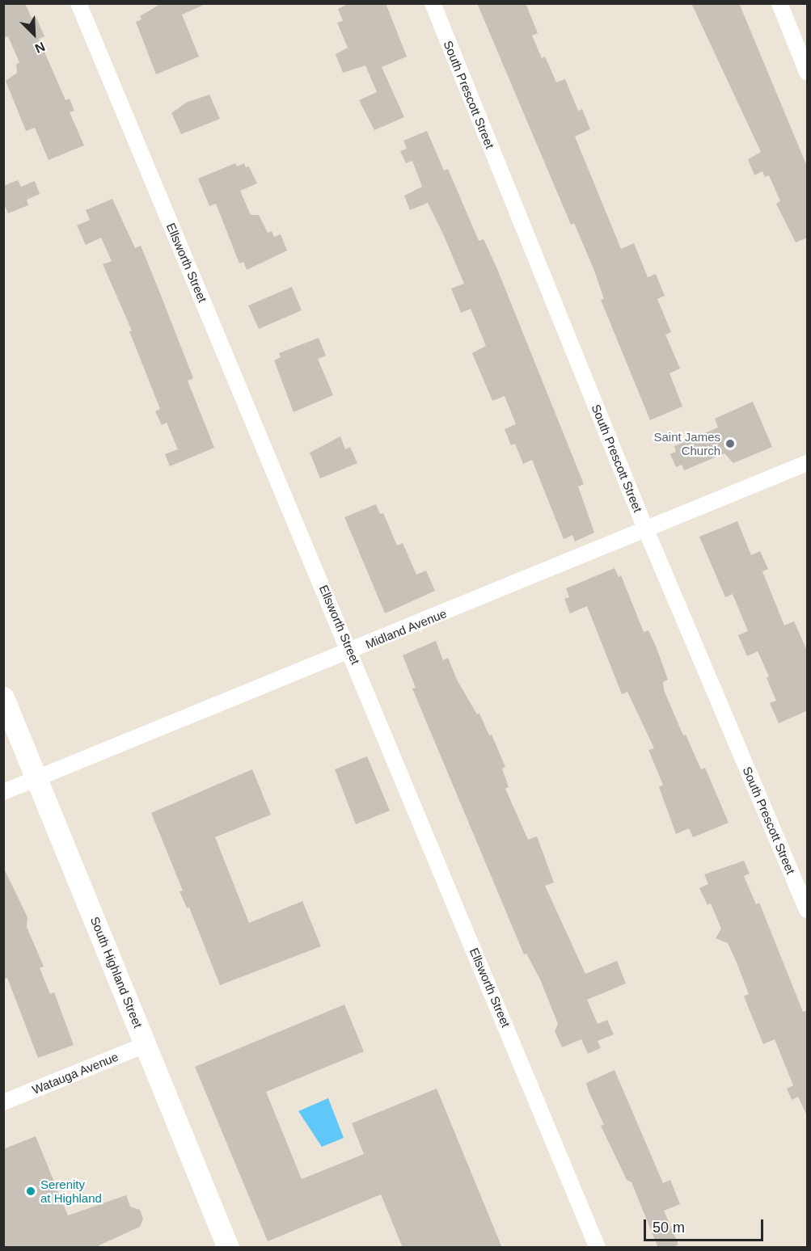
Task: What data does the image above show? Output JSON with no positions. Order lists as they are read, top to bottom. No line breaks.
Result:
{"streets":{"main road":["South Highland Street"],"street":["South Prescott Street","Ellsworth Street","Midland Avenue","Watauga Avenue"]},"crossings":[["South Prescott Street","Midland Avenue"],["Ellsworth Street","Midland Avenue"],["Midland Avenue","South Highland Street"],["South Highland Street","Watauga Avenue"]],"places":["Saint James Church","Serenity at Highland"],"scale_bar":"50 m","north":"bottom right"}
